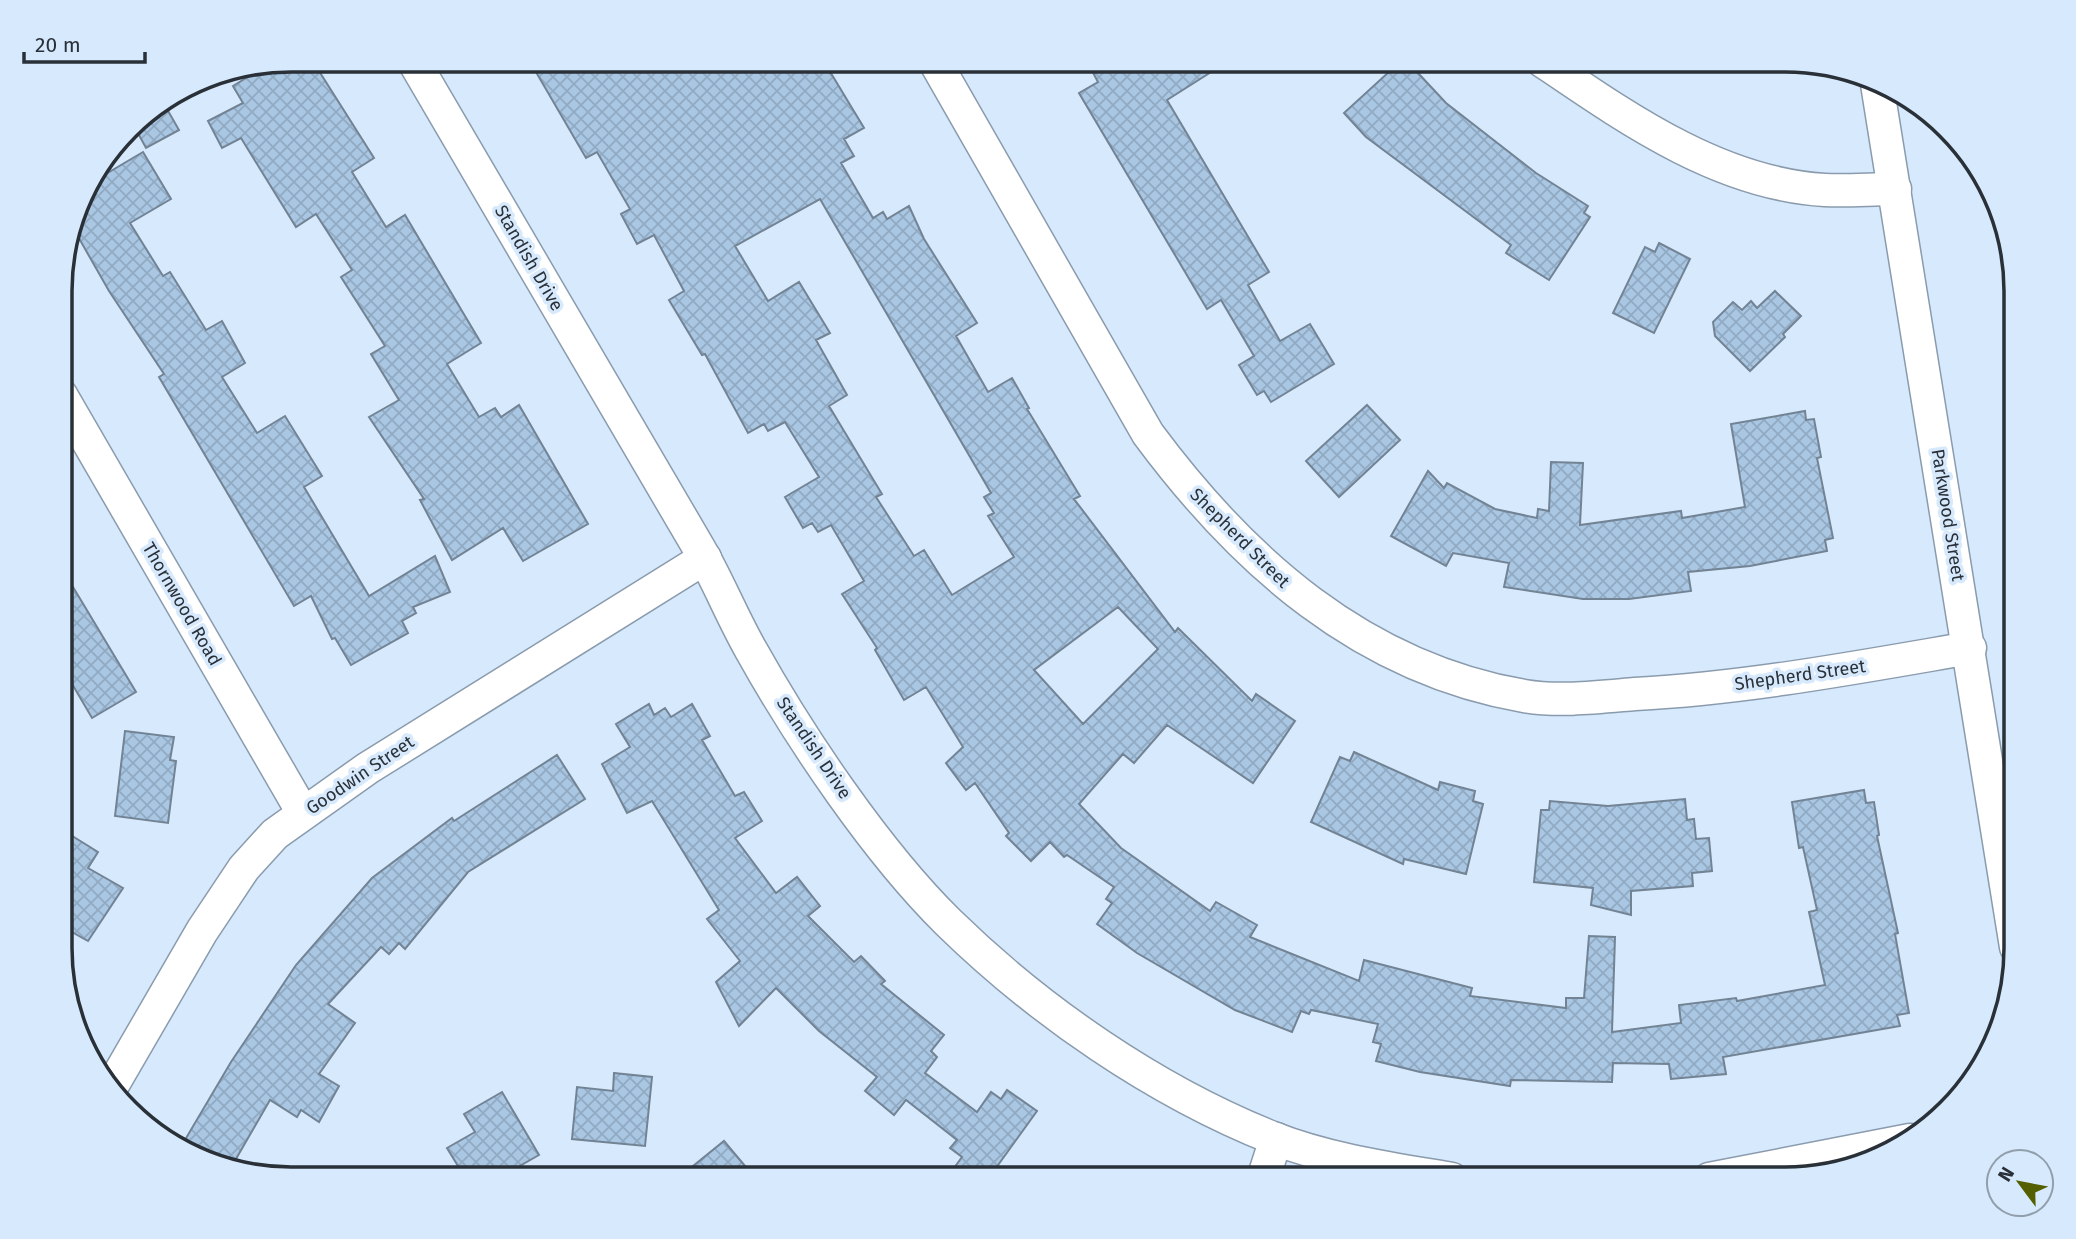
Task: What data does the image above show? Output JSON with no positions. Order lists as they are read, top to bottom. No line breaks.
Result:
{"streets":{"street":["Standish Drive","Parkwood Street","Shepherd Street","Thornwood Road","Goodwin Street"]},"crossings":[["Standish Drive","Goodwin Street"],["Parkwood Street","Shepherd Street"],["Thornwood Road","Goodwin Street"]],"scale_bar":"20 m","north":"top left"}
